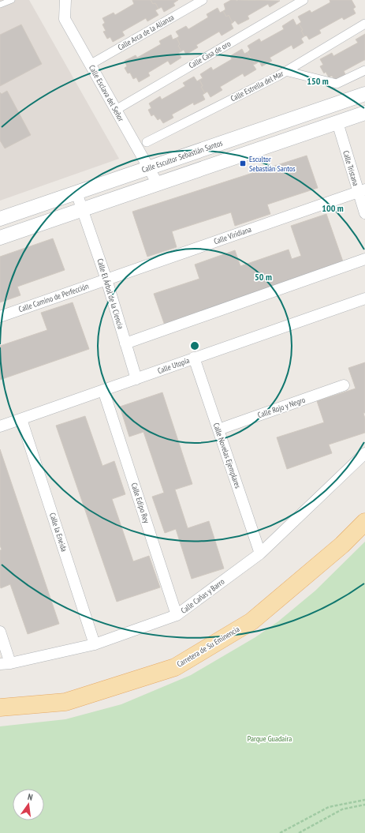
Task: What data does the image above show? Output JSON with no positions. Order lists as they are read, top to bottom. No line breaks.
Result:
{"streets":{"main road":["Carretera de Su Eminencia"],"street":["Calle Arca de la Alianza","Calle Casa de oro","Calle Estrella del Mar","Calle Esclava del Señor","Calle Escultor Sebastián Santos","Calle Tristana","Calle Viridiana","Calle El Árbol de la Ciencia","Calle Camino de Perfección","Calle Utopía","Calle Rojo y Negro","Calle Novelas Ejemplares","Calle Edipo Rey","Calle la Eneida","Calle Cañas y Barro"]},"crossings":[["Calle Arca de la Alianza","Calle Esclava del Señor"],["Calle Casa de oro","Calle Esclava del Señor"],["Calle Esclava del Señor","Calle Escultor Sebastián Santos"],["Calle Escultor Sebastián Santos","Calle El Árbol de la Ciencia"],["Calle Tristana","Calle Viridiana"],["Calle Viridiana","Calle El Árbol de la Ciencia"],["Calle Viridiana","Calle Camino de Perfección"],["Calle El Árbol de la Ciencia","Calle Camino de Perfección"],["Calle El Árbol de la Ciencia","Calle Utopía"],["Calle Utopía","Calle Novelas Ejemplares"],["Calle Utopía","Calle Edipo Rey"],["Calle Utopía","Calle la Eneida"],["Calle Rojo y Negro","Calle Novelas Ejemplares"],["Calle Novelas Ejemplares","Calle Cañas y Barro"],["Calle Edipo Rey","Calle Cañas y Barro"],["Calle la Eneida","Calle Cañas y Barro"]],"parks":["Parque Guadaíra"],"places":{"transit":["Escultor Sebastián Santos"]},"north":"top","rings":["150 m","100 m","50 m"]}
